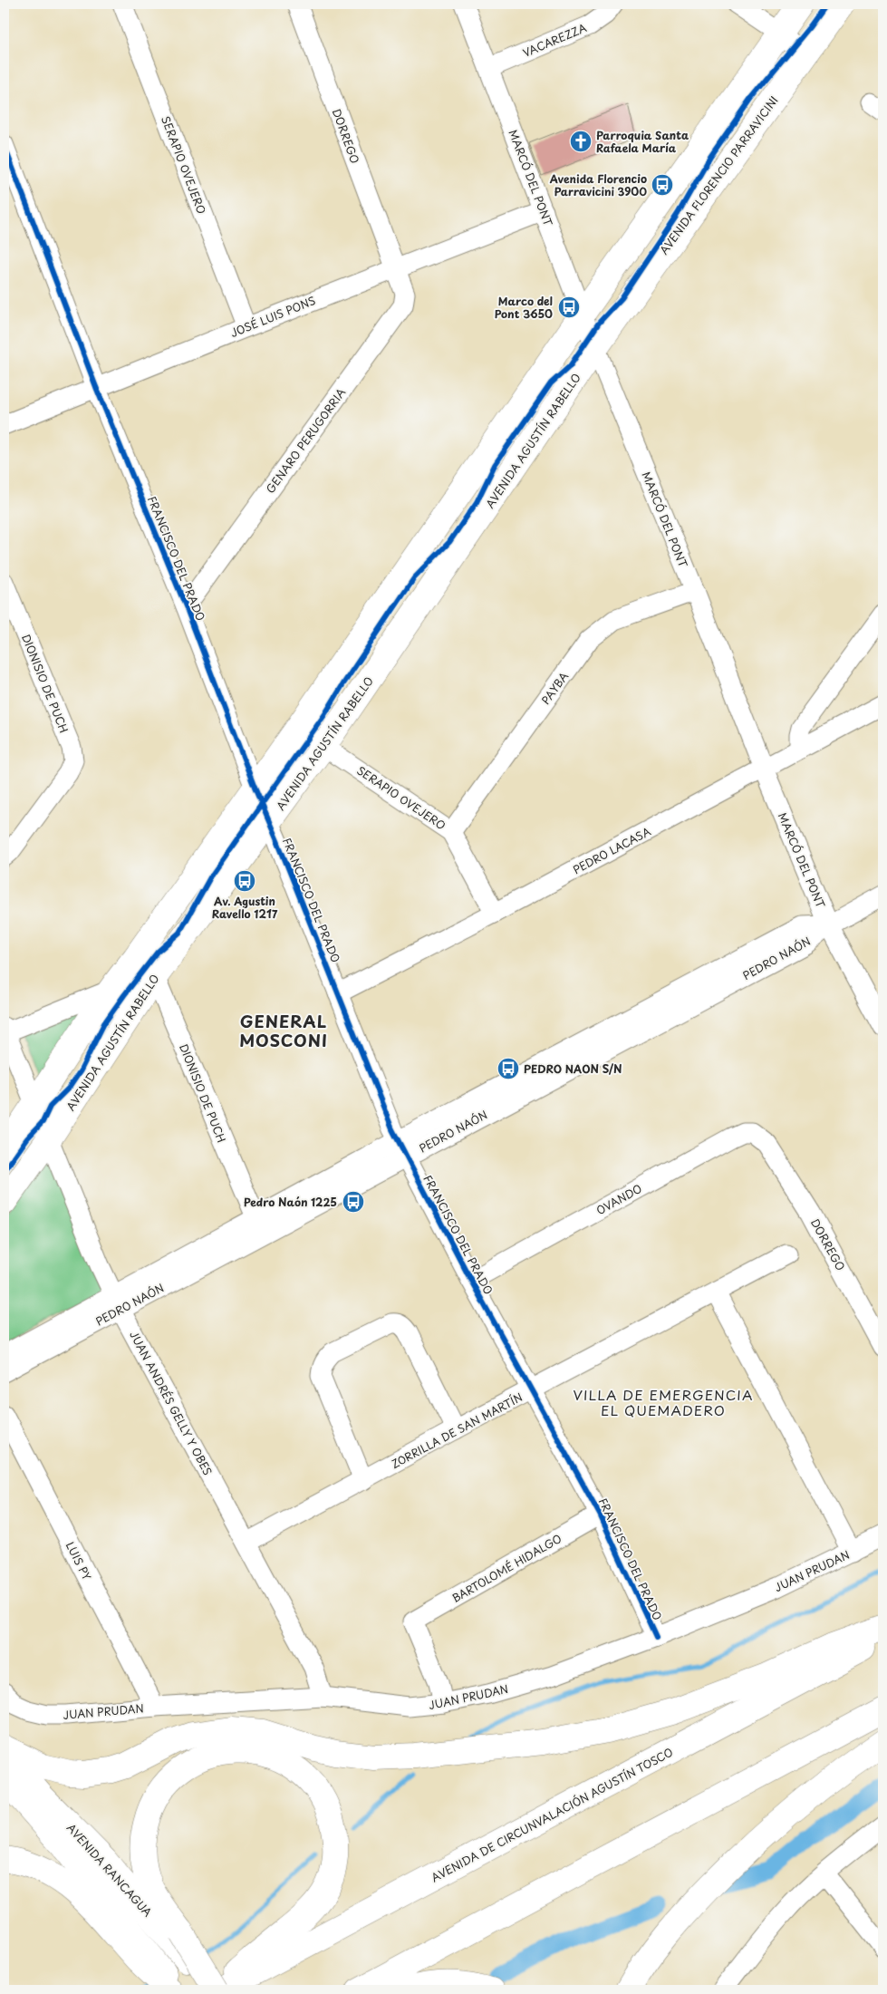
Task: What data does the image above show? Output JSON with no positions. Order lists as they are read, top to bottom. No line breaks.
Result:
{"streets":{"main road":["AVENIDA FLORENCIO PARRAVICINI","AVENIDA AGUSTÍN RABELLO","AVENIDA DE CIRCUNVALACIÓN AGUSTÍN TOSCO","AVENIDA RANCAGUA"],"street":["VACAREZZA","DORREGO","SERAPIO OVEJERO","MARCÓ DEL PONT","JOSÉ LUIS PONS","GENARO PERUGORRIA","FRANCISCO DEL PRADO","DIONISIO DE PUCH","PAYBA","PEDRO LACASA","PEDRO NAÓN","OVANDO","JUAN ANDRÉS GELLY Y OBES","ZORRILLA DE SAN MARTÍN","LUIS PY","BARTOLOMÉ HIDALGO","JUAN PRUDAN"]},"crossings":[["VACAREZZA","MARCÓ DEL PONT"],["DORREGO","JOSÉ LUIS PONS"],["DORREGO","GENARO PERUGORRIA"],["DORREGO","OVANDO"],["SERAPIO OVEJERO","JOSÉ LUIS PONS"],["SERAPIO OVEJERO","AVENIDA AGUSTÍN RABELLO"],["SERAPIO OVEJERO","PAYBA"],["SERAPIO OVEJERO","PEDRO LACASA"],["AVENIDA FLORENCIO PARRAVICINI","MARCÓ DEL PONT"],["AVENIDA FLORENCIO PARRAVICINI","AVENIDA AGUSTÍN RABELLO"],["MARCÓ DEL PONT","JOSÉ LUIS PONS"],["MARCÓ DEL PONT","AVENIDA AGUSTÍN RABELLO"],["MARCÓ DEL PONT","PAYBA"],["MARCÓ DEL PONT","PEDRO LACASA"],["MARCÓ DEL PONT","PEDRO NAÓN"],["JOSÉ LUIS PONS","GENARO PERUGORRIA"],["JOSÉ LUIS PONS","FRANCISCO DEL PRADO"],["GENARO PERUGORRIA","FRANCISCO DEL PRADO"],["AVENIDA AGUSTÍN RABELLO","FRANCISCO DEL PRADO"],["AVENIDA AGUSTÍN RABELLO","DIONISIO DE PUCH"],["AVENIDA AGUSTÍN RABELLO","JUAN ANDRÉS GELLY Y OBES"],["FRANCISCO DEL PRADO","PEDRO LACASA"],["FRANCISCO DEL PRADO","PEDRO NAÓN"],["FRANCISCO DEL PRADO","OVANDO"],["FRANCISCO DEL PRADO","ZORRILLA DE SAN MARTÍN"],["FRANCISCO DEL PRADO","BARTOLOMÉ HIDALGO"],["FRANCISCO DEL PRADO","JUAN PRUDAN"],["DIONISIO DE PUCH","PEDRO NAÓN"],["PEDRO NAÓN","JUAN ANDRÉS GELLY Y OBES"],["JUAN ANDRÉS GELLY Y OBES","ZORRILLA DE SAN MARTÍN"],["JUAN ANDRÉS GELLY Y OBES","JUAN PRUDAN"],["LUIS PY","JUAN PRUDAN"],["BARTOLOMÉ HIDALGO","JUAN PRUDAN"]],"districts":["GENERAL MOSCONI","VILLA DE EMERGENCIA EL QUEMADERO"],"places":{"church":["Parroquia Santa Rafaela María"],"bus stop":["Avenida Florencio Parravicini 3900","Marco del Pont 3650","Av. Agustin Ravello 1217","PEDRO NAON S/N","Pedro Naón 1225"]}}
